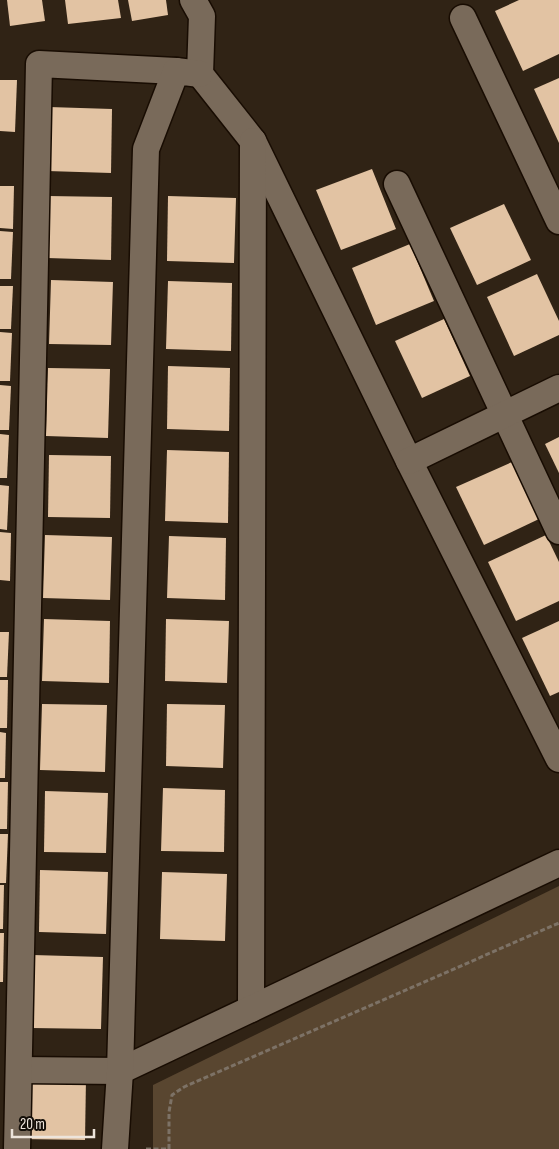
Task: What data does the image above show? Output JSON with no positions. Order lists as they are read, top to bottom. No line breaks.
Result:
{"scale_bar":"20 m"}
